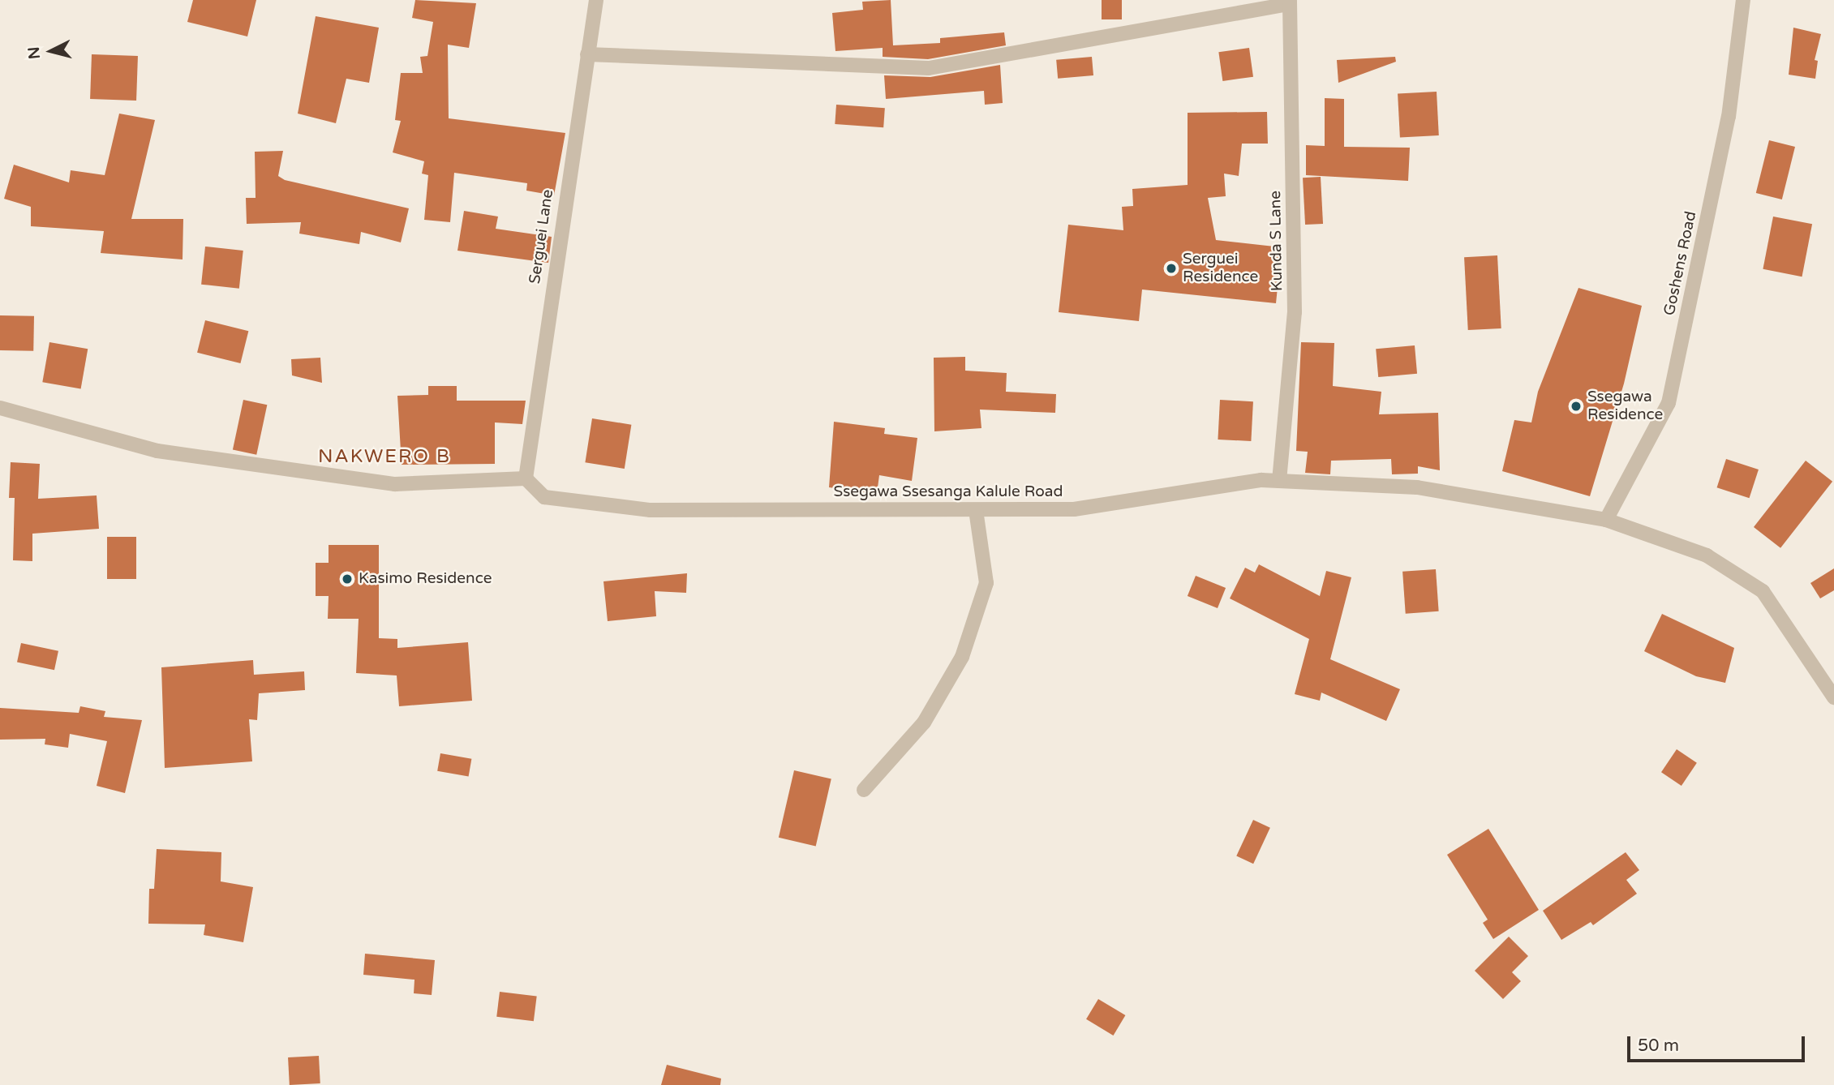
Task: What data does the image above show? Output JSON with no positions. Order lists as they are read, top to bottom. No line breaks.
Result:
{"streets":{"street":["Serguei Lane","Kunda S Lane","Goshens Road","Ssegawa Ssesanga Kalule Road"]},"crossings":[["Serguei Lane","Ssegawa Ssesanga Kalule Road"],["Kunda S Lane","Ssegawa Ssesanga Kalule Road"],["Goshens Road","Ssegawa Ssesanga Kalule Road"]],"districts":["NAKWERO B"],"places":["Serguei Residence","Ssegawa Residence","Kasimo Residence"],"scale_bar":"50 m","north":"left"}
